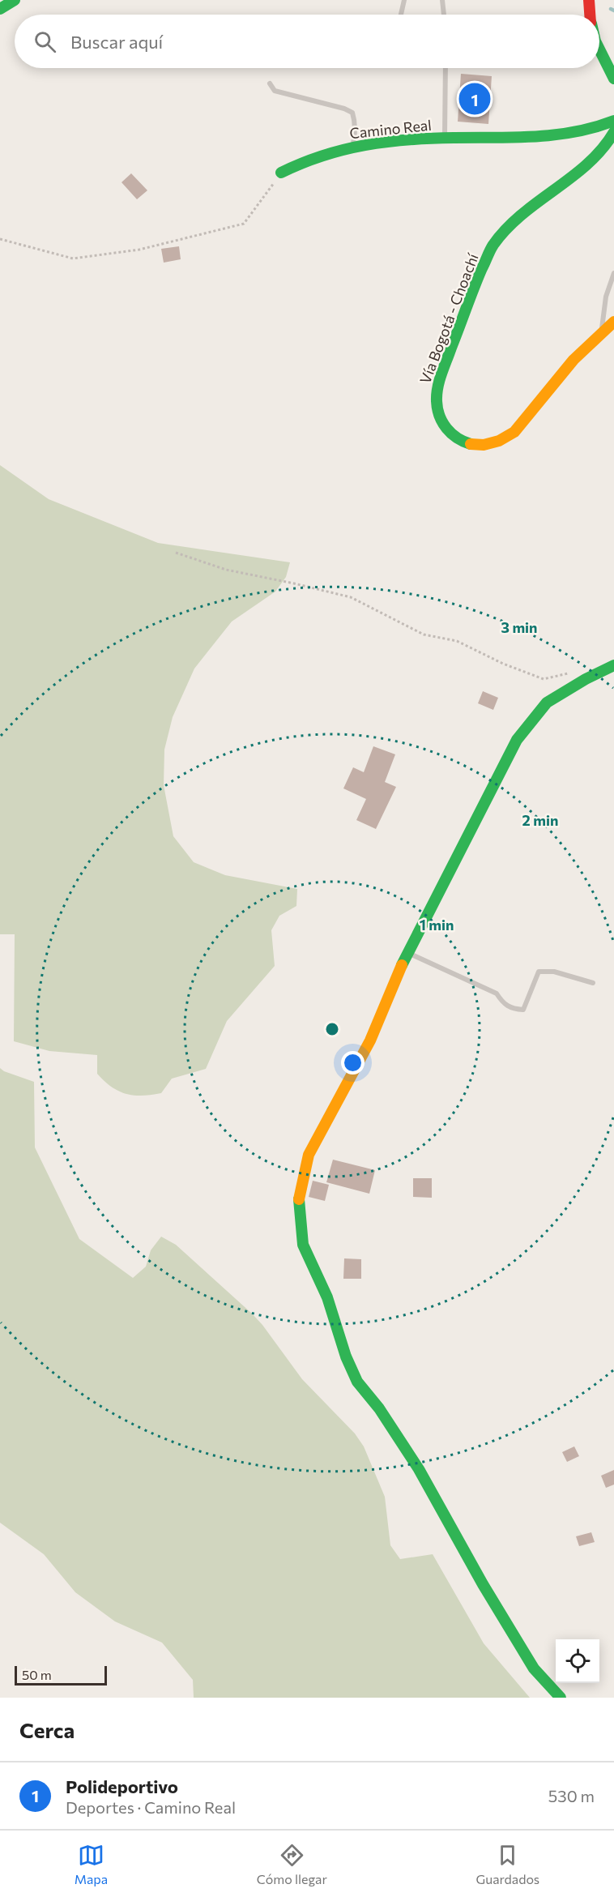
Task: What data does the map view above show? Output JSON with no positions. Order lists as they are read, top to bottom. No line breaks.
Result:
{"streets":{"street":["Camino Real","Vía Bogotá - Choachí"]},"scale_bar":"50 m","page":{"search":"Buscar aquí","pins":"1","scale":"50 m","heading":"Cerca","list":[{"mark":"1","name":"Polideportivo","note":"Deportes · Camino Real","value":"530 m"}],"nav":["Mapa","Cómo llegar","Guardados"]},"rings":["3 min","2 min","1 min"]}
